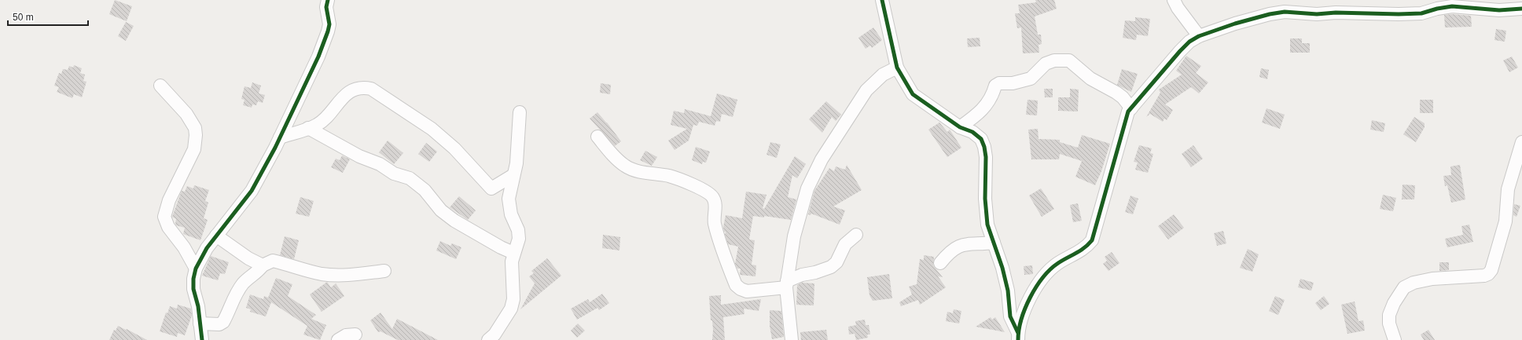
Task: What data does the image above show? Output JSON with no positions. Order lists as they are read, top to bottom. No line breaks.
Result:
{"scale_bar":"50 m"}
